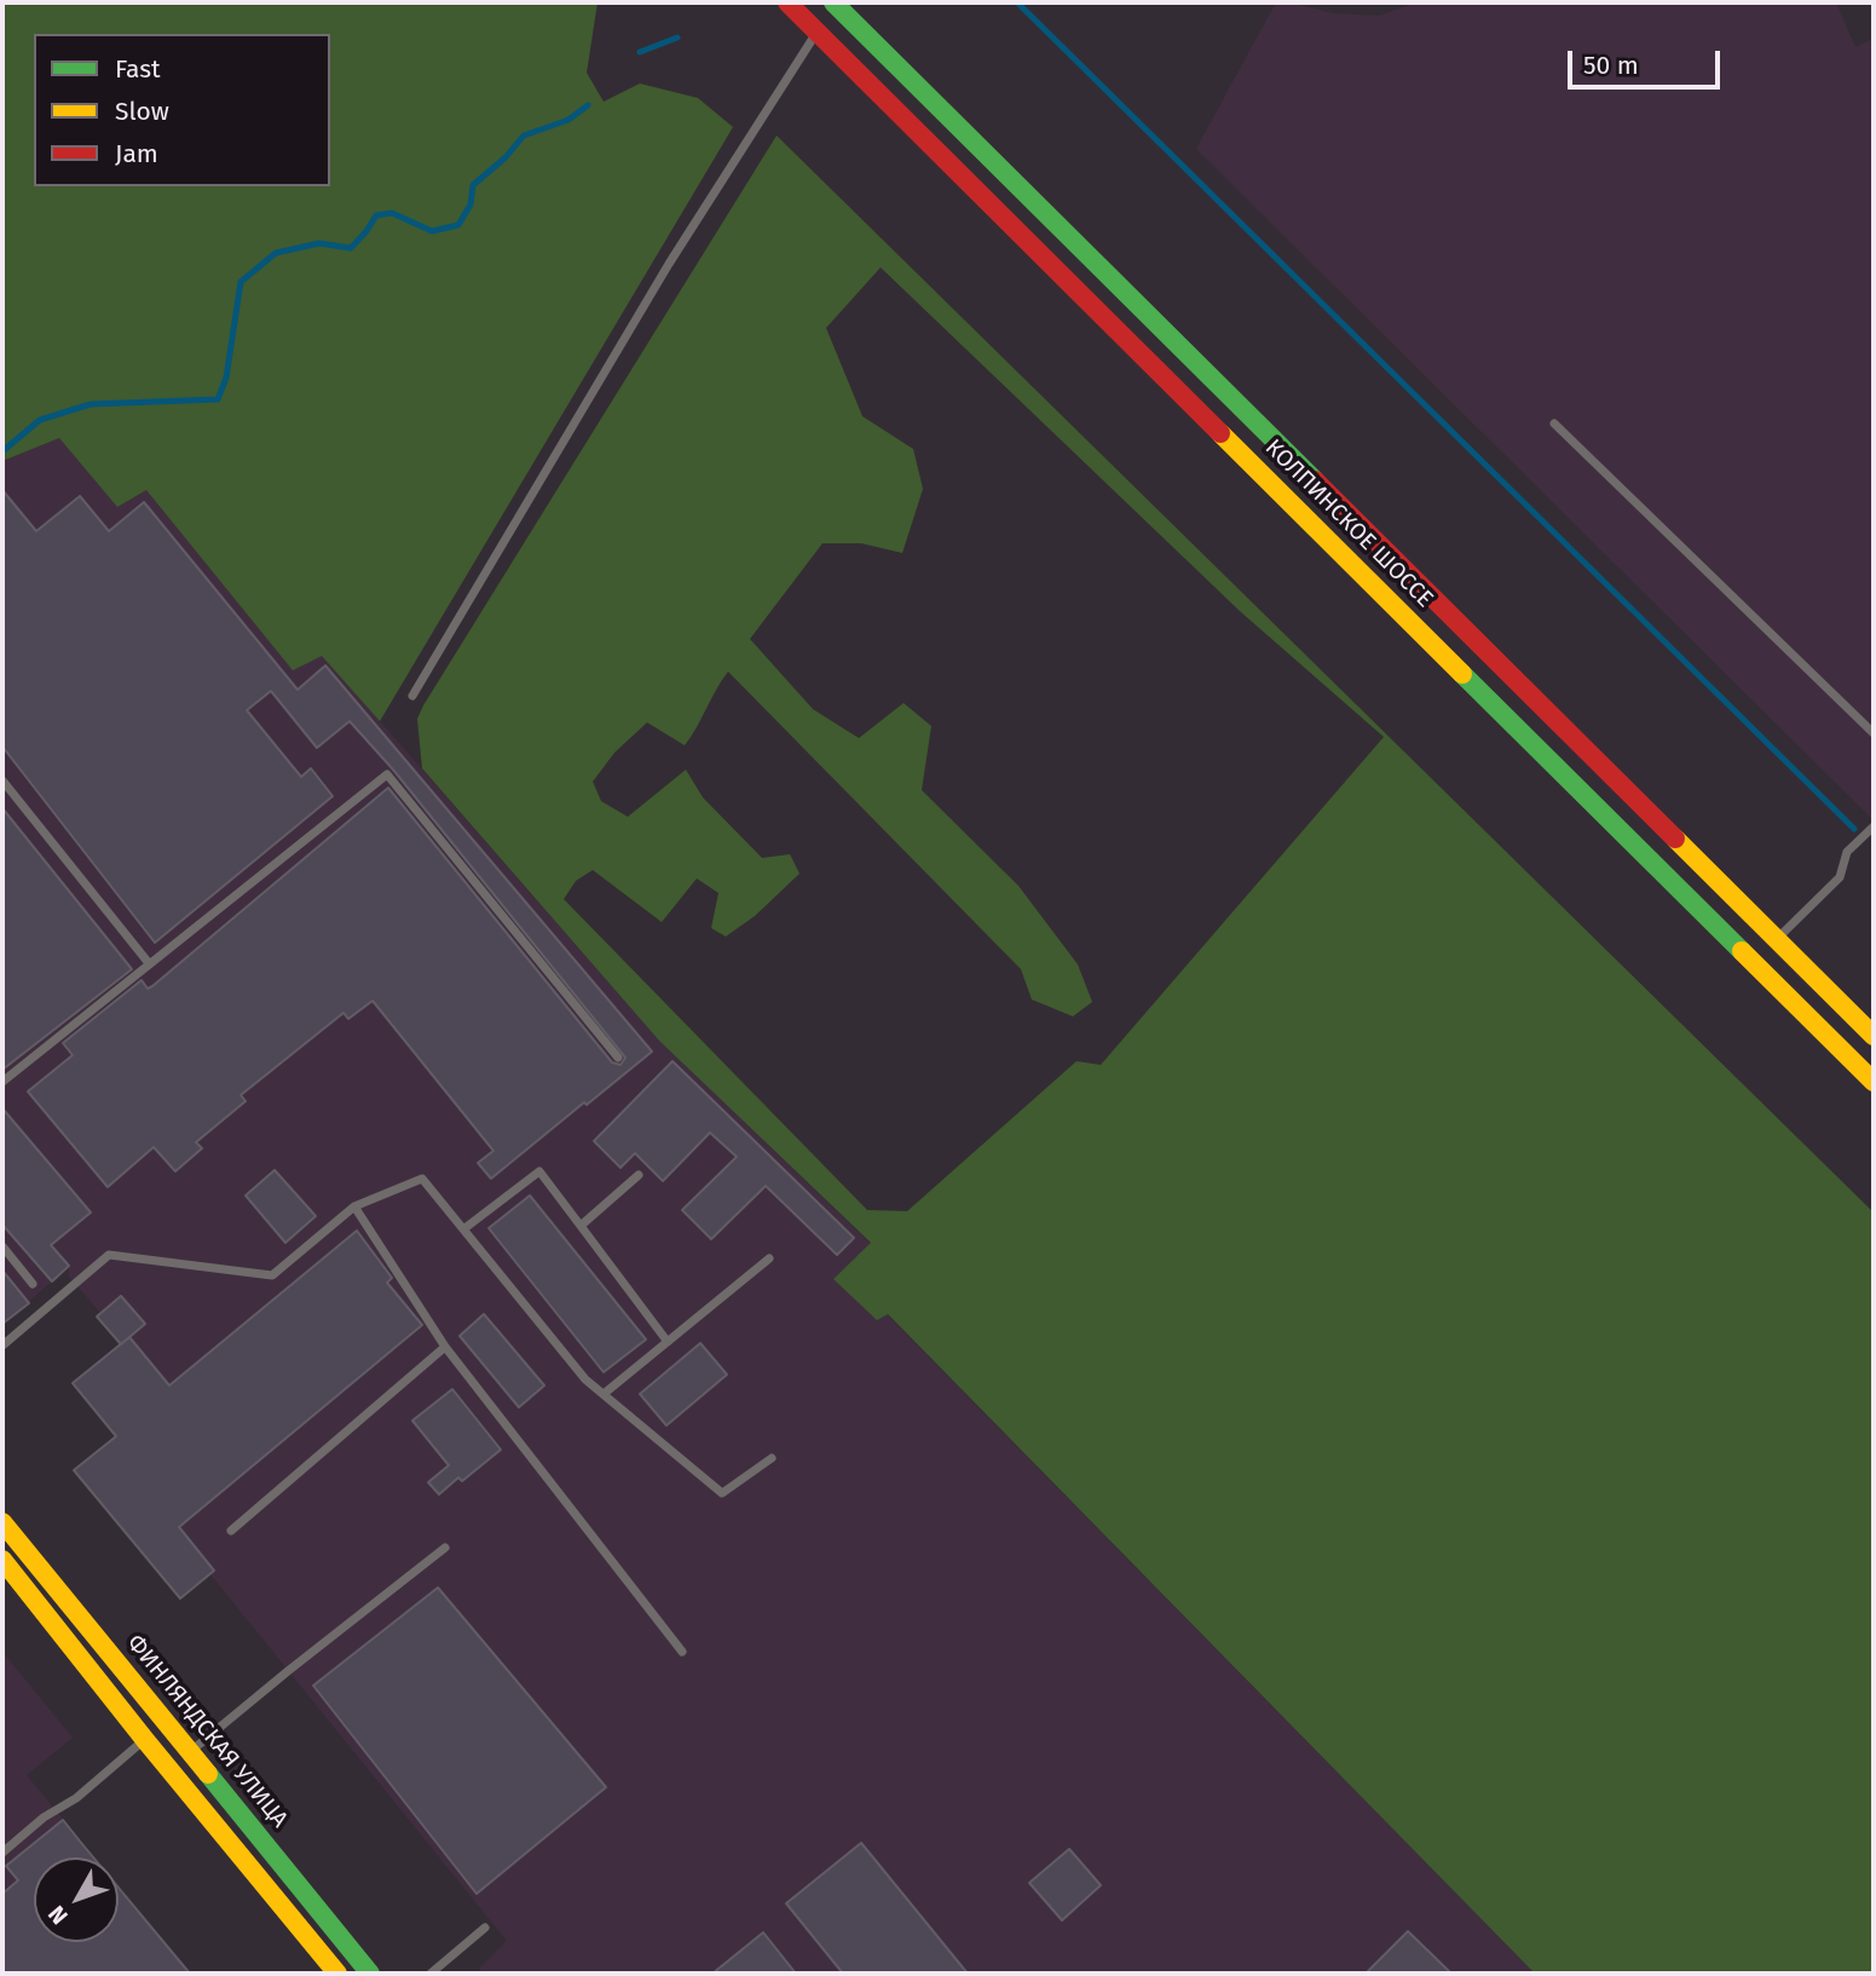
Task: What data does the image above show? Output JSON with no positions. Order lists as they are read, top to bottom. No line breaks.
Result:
{"streets":{"main road":["КОЛПИНСКОЕ ШОССЕ","ФИНЛЯНДСКАЯ УЛИЦА"]},"legend":["Fast","Slow","Jam"],"scale_bar":"50 m","north":"bottom left"}
